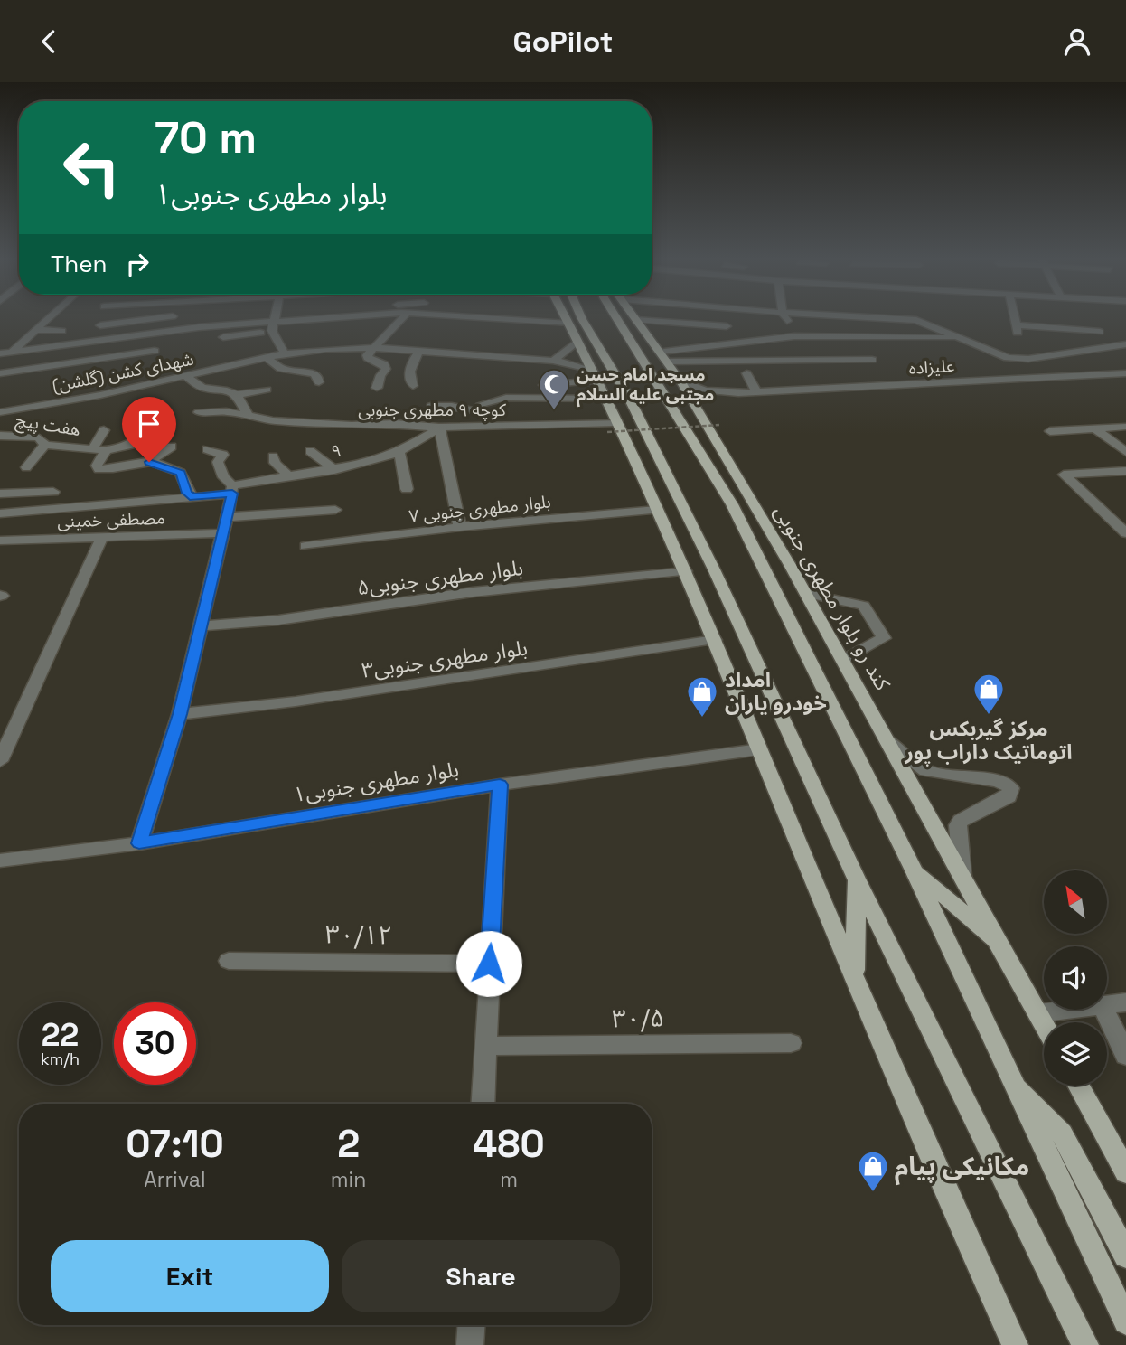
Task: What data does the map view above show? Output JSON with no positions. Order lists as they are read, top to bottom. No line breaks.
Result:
{"streets":{"main road":["کند رو بلوار مطهری جنوبی"],"street":["علیزاده","شهدای کشن (گلشن)","کوچه ۹ مطهری جنوبی","هفت پیچ","۹","۷ بلوار مطهری جنوبی","مصطفی خمینی","۵بلوار مطهری جنوبی","بلوار مطهری جنوبی۳","۱بلوار مطهری جنوبی","۳۰/۱۲","۳۰/۵"]},"crossings":[["علیزاده","کند رو بلوار مطهری جنوبی"],["کوچه ۹ مطهری جنوبی","۹"]],"places":{"mosque":["مسجد امام حسن مجتبی علیه السلام"],"shop":["مرکز گیربکس اتوماتیک داراب پور","امداد خودرو یاران","مکانیکی پیام"]},"north":"top left","page":{"header":"GoPilot","turn":["70 m","۱بلوار مطهری جنوبی"],"then":"Then","speed":"22 km/h","limit":"30","eta":["07:10","Arrival","2","min","480","m"],"buttons":["Exit","Share"]}}
